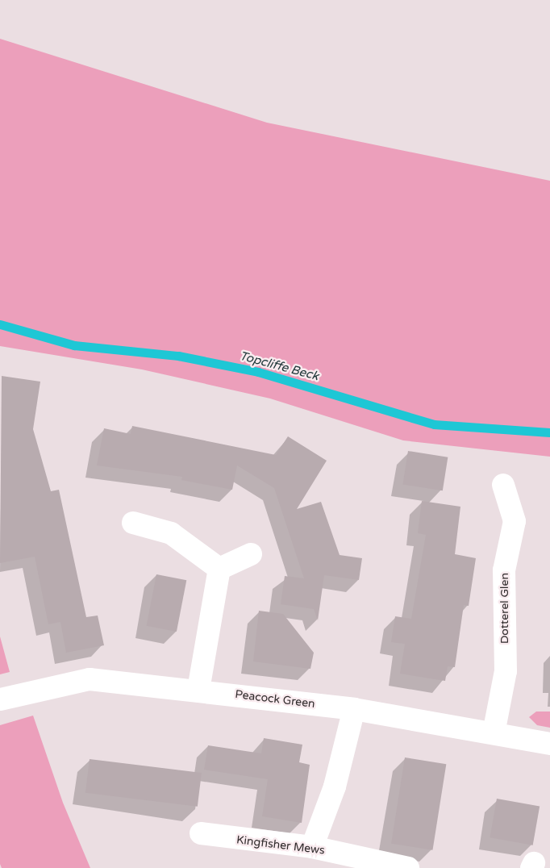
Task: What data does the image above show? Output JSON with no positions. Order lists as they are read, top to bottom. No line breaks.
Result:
{"streets":{"street":["Dotterel Glen","Peacock Green","Kingfisher Mews"]},"crossings":[["Dotterel Glen","Peacock Green"]],"water":["Topcliffe Beck"]}
